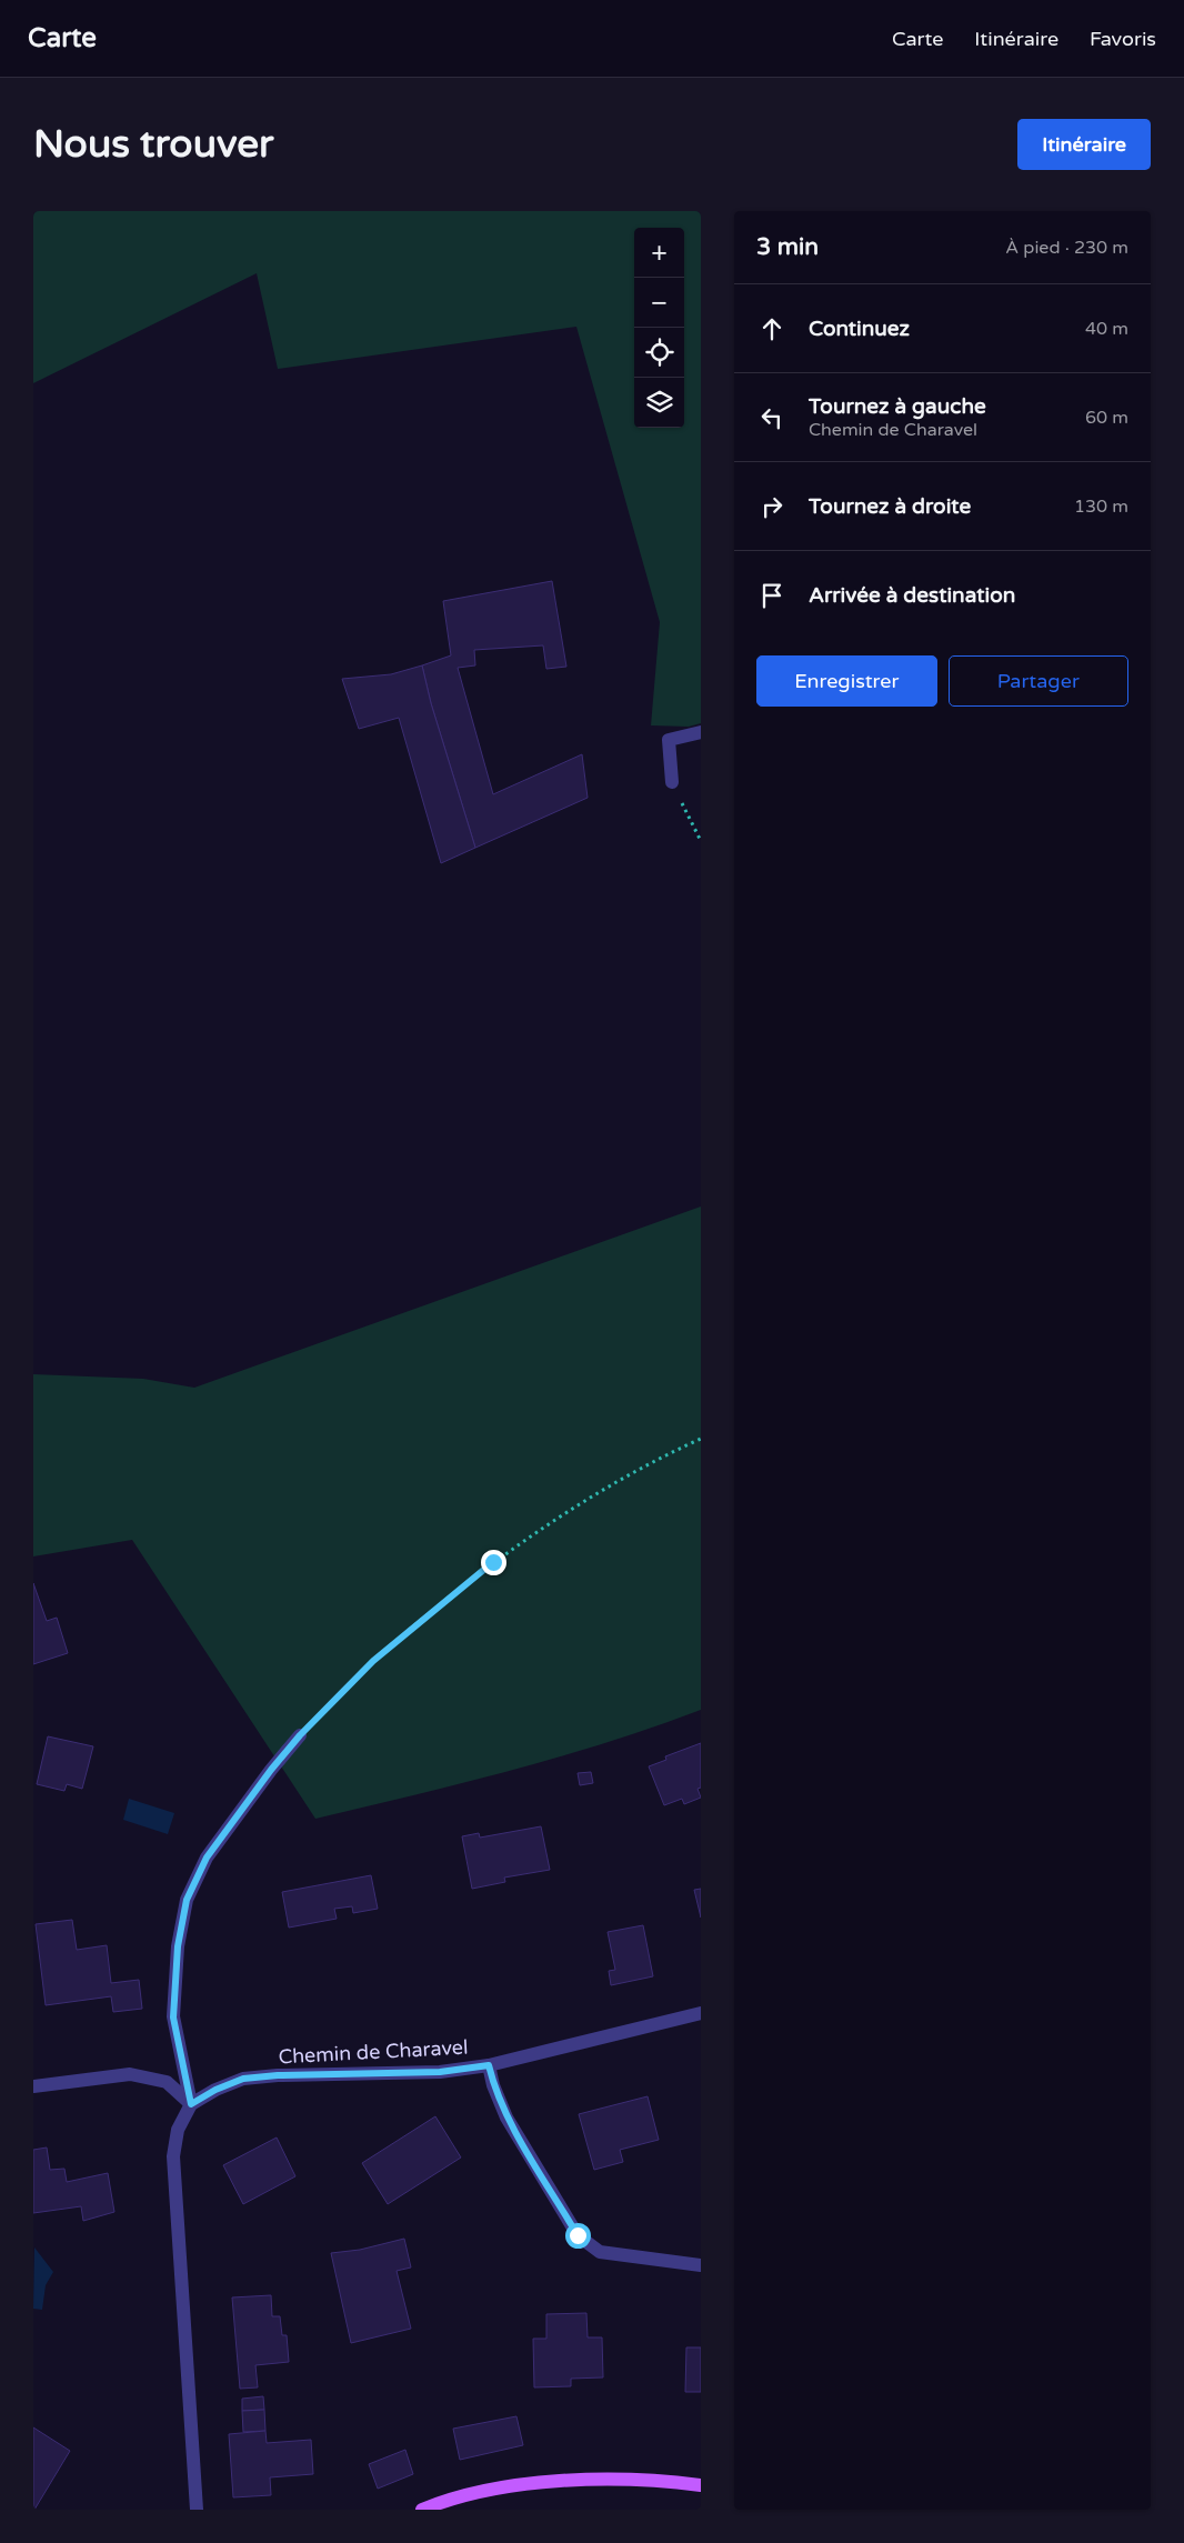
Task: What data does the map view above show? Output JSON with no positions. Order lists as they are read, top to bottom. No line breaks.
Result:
{"streets":{"street":["Chemin de Charavel"]},"page":{"header":"Carte","nav":["Carte","Itinéraire","Favoris"],"buttons":["Itinéraire",["Enregistrer","Partager"]],"title":"Nous trouver","heading":["3 min","À pied · 230 m"],"map_buttons":["+","−"],"list":[["Continuez","40 m"],["Tournez à gauche","Chemin de Charavel","60 m"],["Tournez à droite","130 m"],"Arrivée à destination"]}}
